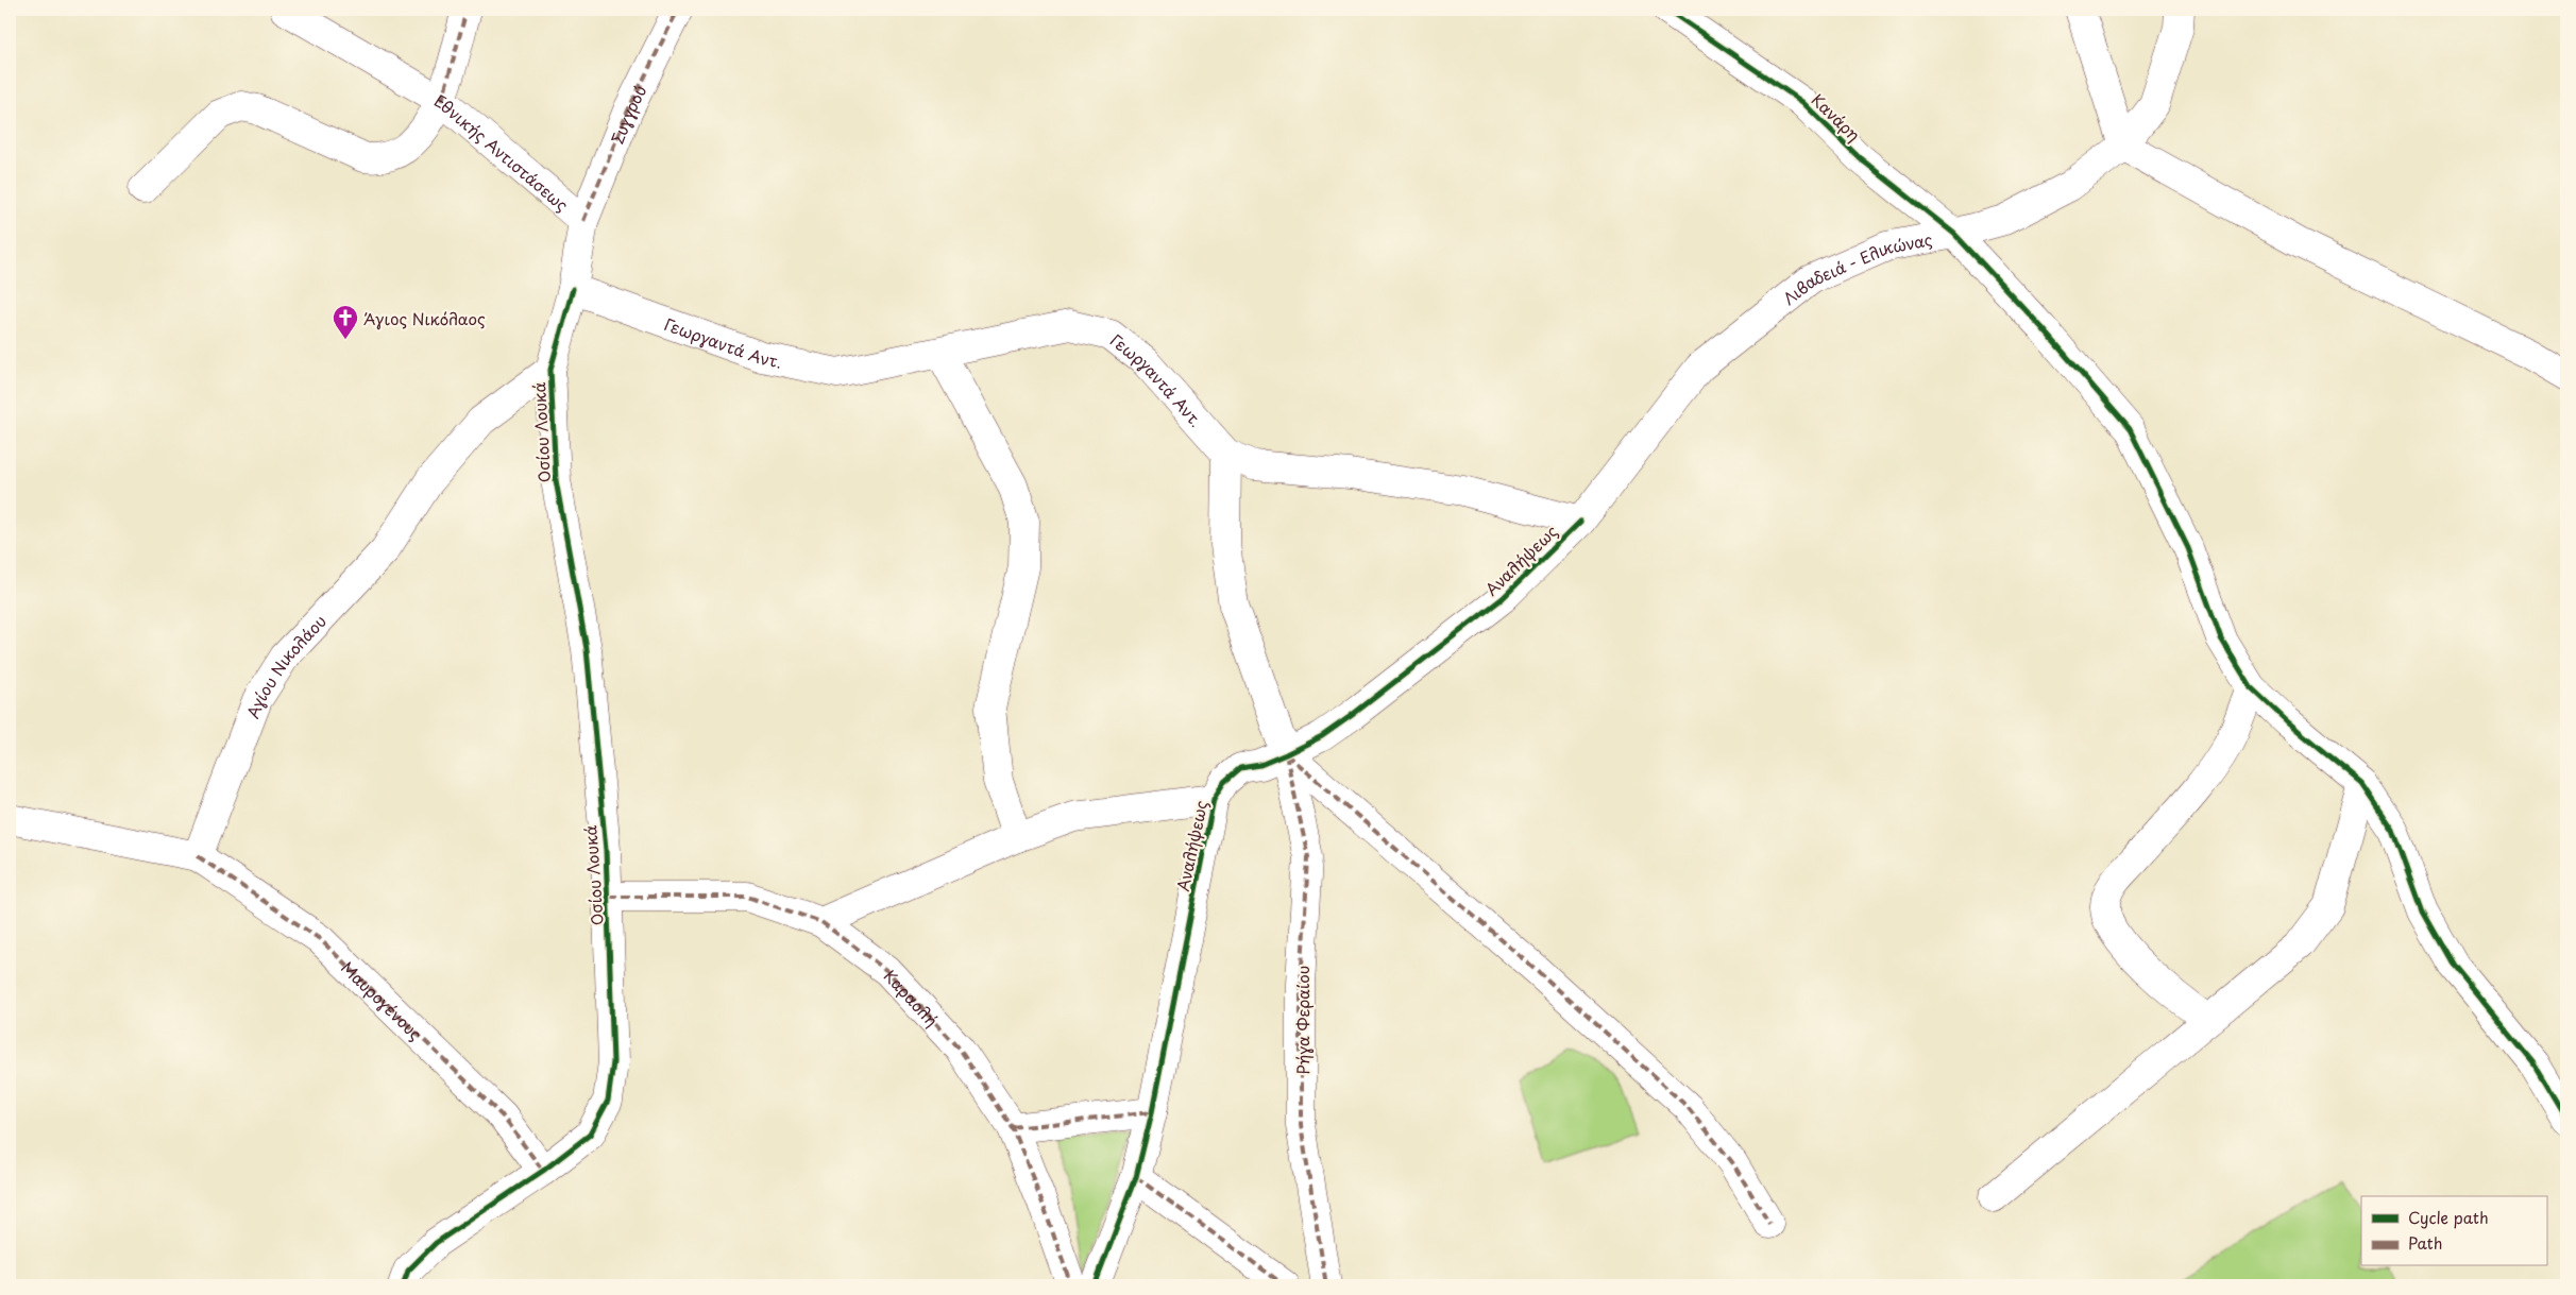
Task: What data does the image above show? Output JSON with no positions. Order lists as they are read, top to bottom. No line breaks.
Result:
{"streets":{"street":["Συγγρού","Κανάρη","Εθνικής Αντιστάσεως","Λιβαδειά - Ελικώνας","Γεωργαντά Αντ.","Οσίου Λουκά","Αναλήψεως","Αγίου Νικολάου","Καραολή","Μαυρογένους","Ρήγα Φεραίου"]},"crossings":[["Συγγρού","Εθνικής Αντιστάσεως"],["Κανάρη","Λιβαδειά - Ελικώνας"],["Εθνικής Αντιστάσεως","Γεωργαντά Αντ."],["Εθνικής Αντιστάσεως","Οσίου Λουκά"],["Εθνικής Αντιστάσεως","Αγίου Νικολάου"],["Λιβαδειά - Ελικώνας","Γεωργαντά Αντ."],["Λιβαδειά - Ελικώνας","Αναλήψεως"],["Γεωργαντά Αντ.","Αναλήψεως"],["Γεωργαντά Αντ.","Ρήγα Φεραίου"],["Οσίου Λουκά","Αγίου Νικολάου"],["Οσίου Λουκά","Καραολή"],["Οσίου Λουκά","Μαυρογένους"],["Αναλήψεως","Ρήγα Φεραίου"],["Αγίου Νικολάου","Μαυρογένους"]],"places":{"church":["Άγιος Νικόλαος"]},"legend":["Cycle path","Path"]}
